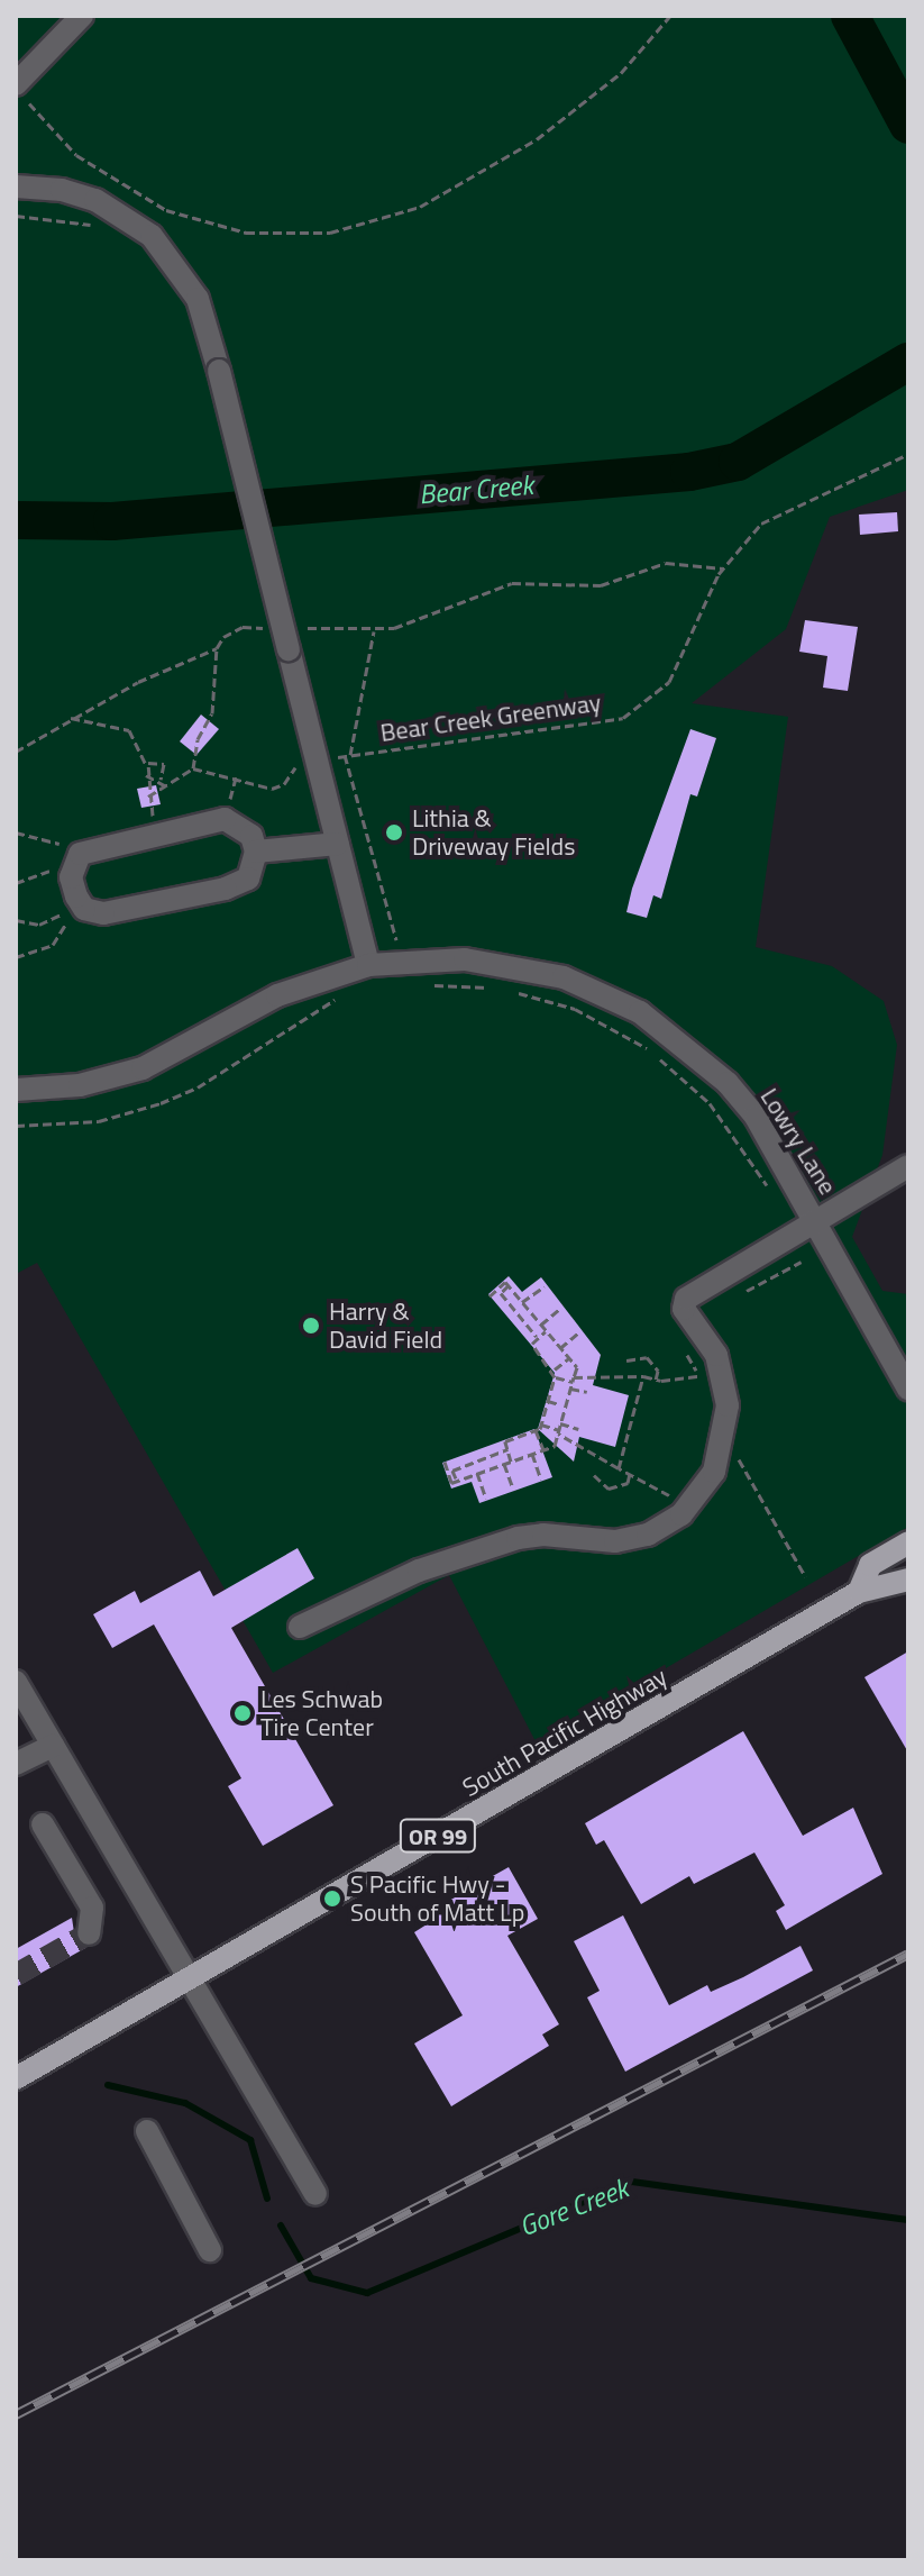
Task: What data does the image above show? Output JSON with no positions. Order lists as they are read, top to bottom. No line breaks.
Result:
{"streets":{"main road":["South Pacific Highway","OR 99"],"street":["Lowry Lane"],"path":["Bear Creek Greenway"]},"water":["Bear Creek","Gore Creek"],"places":["Lithia & Driveway Fields","Harry & David Field","Les Schwab Tire Center","S Pacific Hwy - South of Matt Lp"]}
